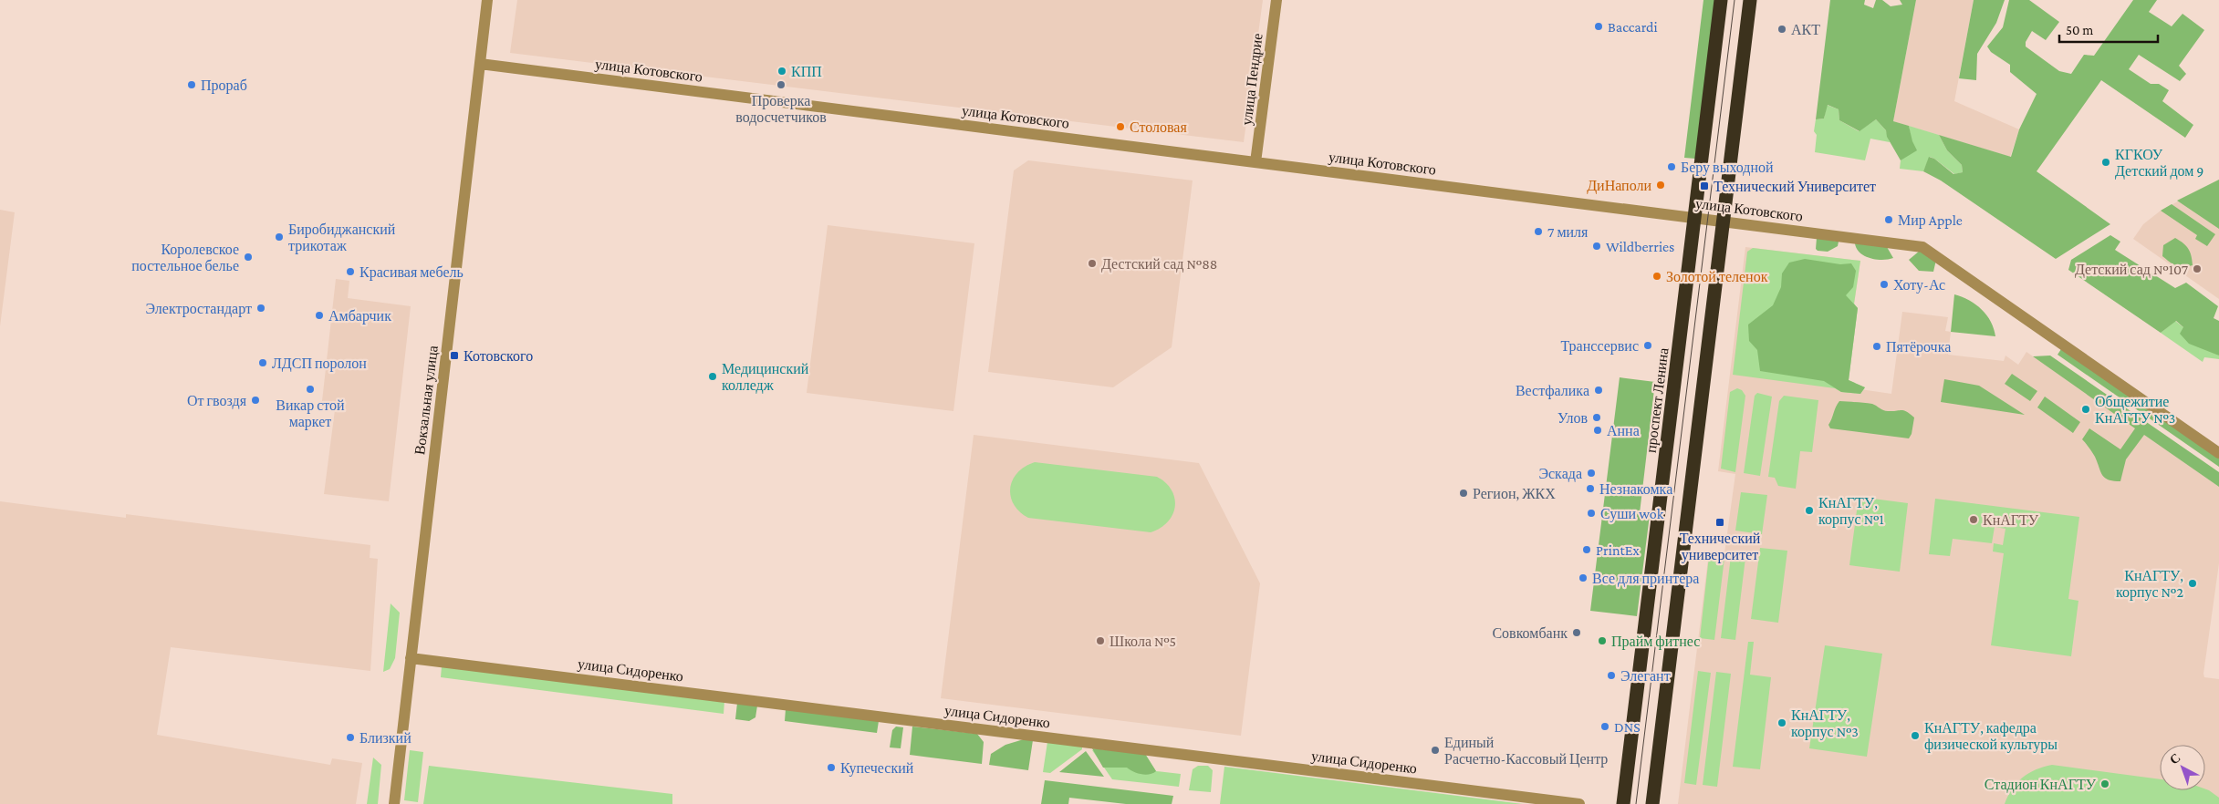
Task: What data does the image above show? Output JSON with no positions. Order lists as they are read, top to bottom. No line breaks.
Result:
{"streets":{"highway":["проспект Ленина"],"street":["улица Котовского","улица Пендрие","Вокзальная улица","улица Сидоренко"]},"crossings":[["улица Котовского","улица Пендрие"],["улица Котовского","Вокзальная улица"],["улица Котовского","проспект Ленина"],["Вокзальная улица","улица Сидоренко"]],"places":{"other":["Baccardi","АКТ","КПП","Прораб","Проверка водосчетчиков","Столовая","КГКОУ Детский дом 9","Беру выходной","ДиНаполи","Мир Apple","7 миля","Биробиджанский трикотаж","Wildberries","Королевское постельное белье","Дестский сад №88","Детский сад №107","Красивая мебель","Золотой теленок","Хоту-Ас","Электростандарт","Амбарчик","Транссервис","Пятёрочка","ЛДСП поролон","Медицинский колледж","Викар стой маркет","Вестфалика","От гвоздя","Общежитие КнАГТУ №3","Улов","Анна","Эскада","Незнакомка","Регион, ЖКХ","КнАГТУ, корпус №1","Суши wok","КнАГТУ","PrintEx","Все для принтера","КнАГТУ, корпус №2","Совкомбанк","Школа №5","Прайм фитнес","Элегант","КнАГТУ, корпус №3","DNS","КнАГТУ, кафедра физической культуры","Близкий","Единый Расчетно-Кассовый Центр","Купеческий","Стадион КнАГТУ"],"transit":["Технический Университет","Котовского","Технический университет"]},"scale_bar":"50 m","north":"top left"}
